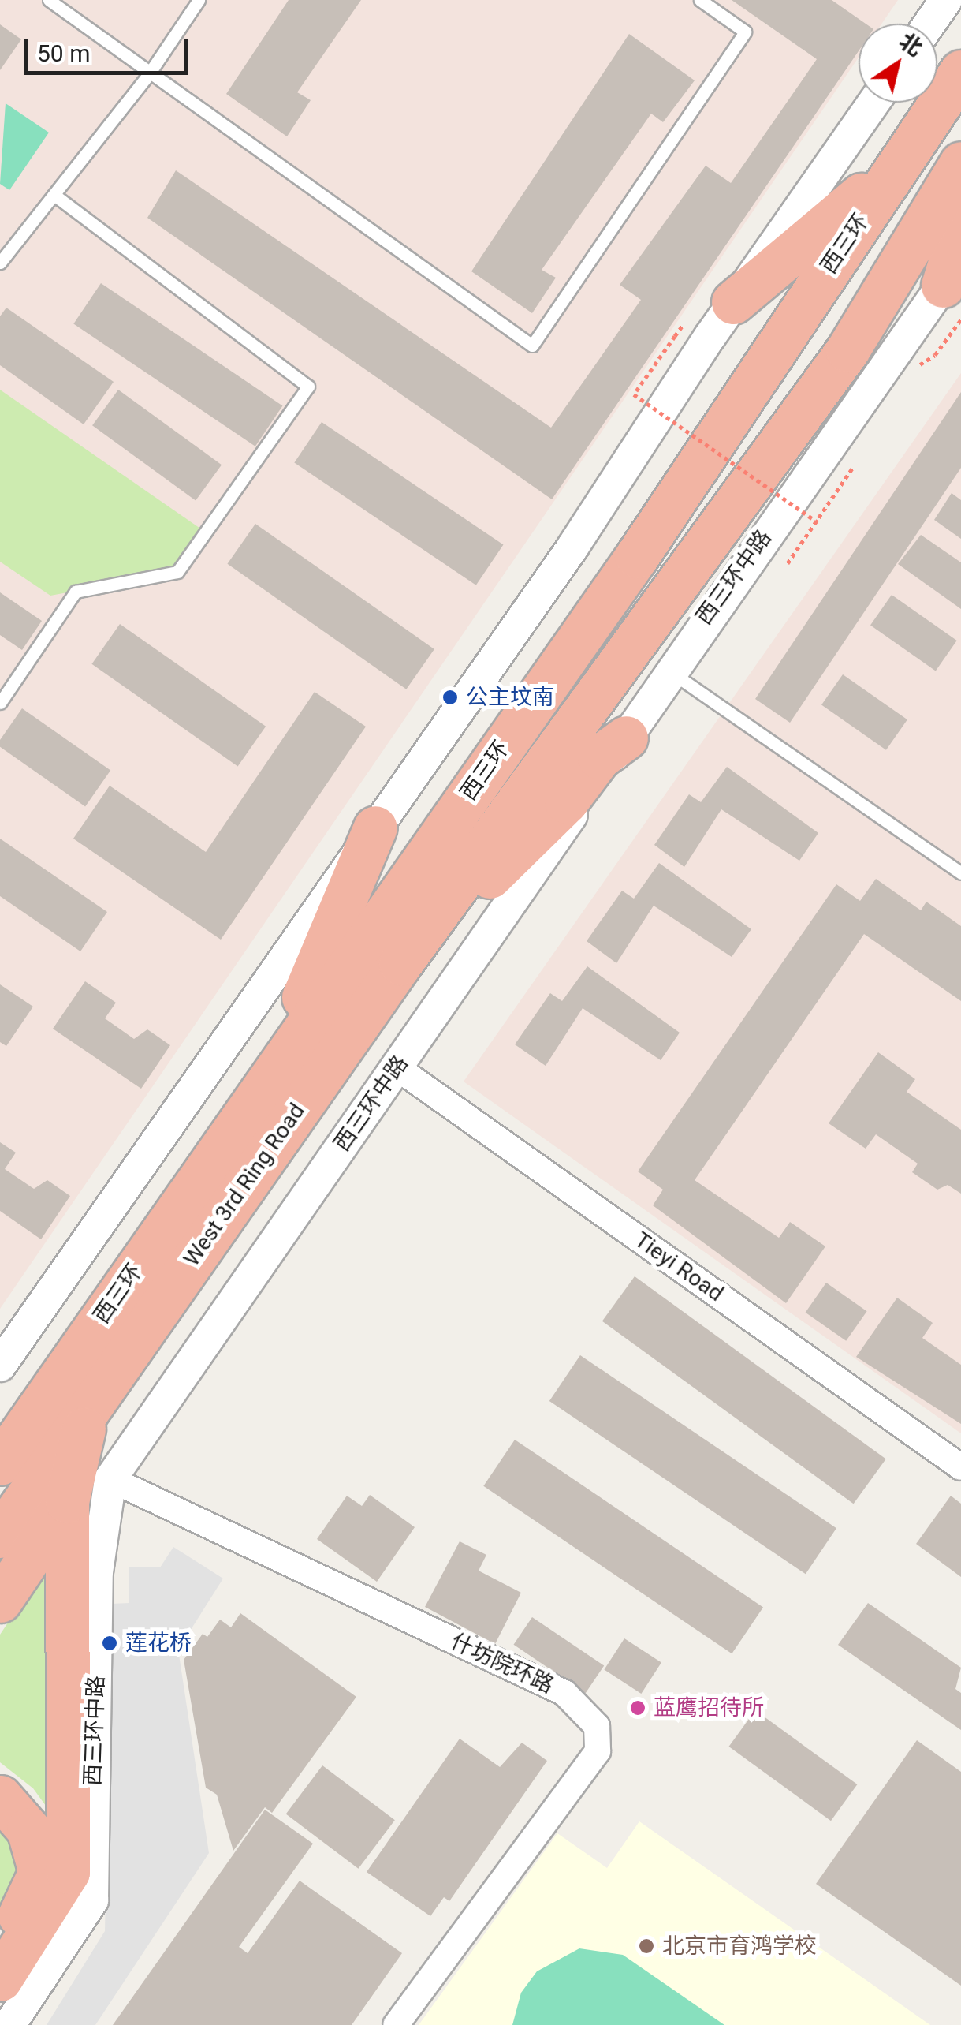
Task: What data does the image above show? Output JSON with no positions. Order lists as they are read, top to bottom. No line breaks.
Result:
{"streets":{"highway":["西三环","West 3rd Ring Road"],"street":["西三环中路","Tieyi Road","什坊院环路"]},"crossings":[["西三环","West 3rd Ring Road"],["西三环中路","Tieyi Road"],["西三环中路","什坊院环路"]],"places":["公主坟南","莲花桥","蓝鹰招待所","北京市育鸿学校"],"scale_bar":"50 m","north":"top right"}
